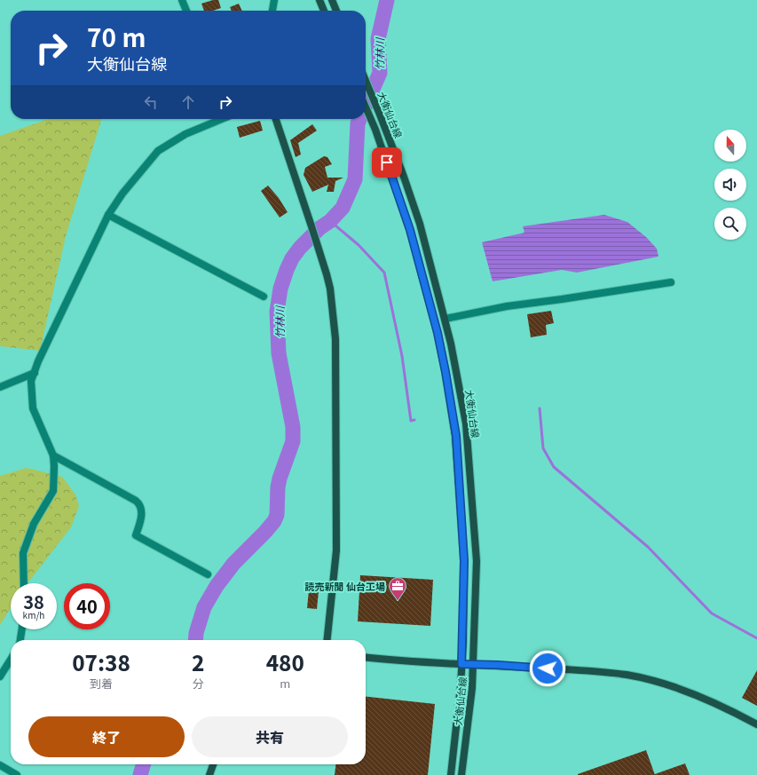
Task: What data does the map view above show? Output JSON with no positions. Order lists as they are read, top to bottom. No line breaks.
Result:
{"streets":{"main road":["大衡仙台線"]},"water":["竹林川"],"places":{"office":["読売新聞 仙台工場"]},"north":"top","page":{"turn":["70 m","大衡仙台線"],"speed":"38 km/h","limit":"40","eta":["07:38","到着","2","分","480","m"],"buttons":["終了","共有"]}}
